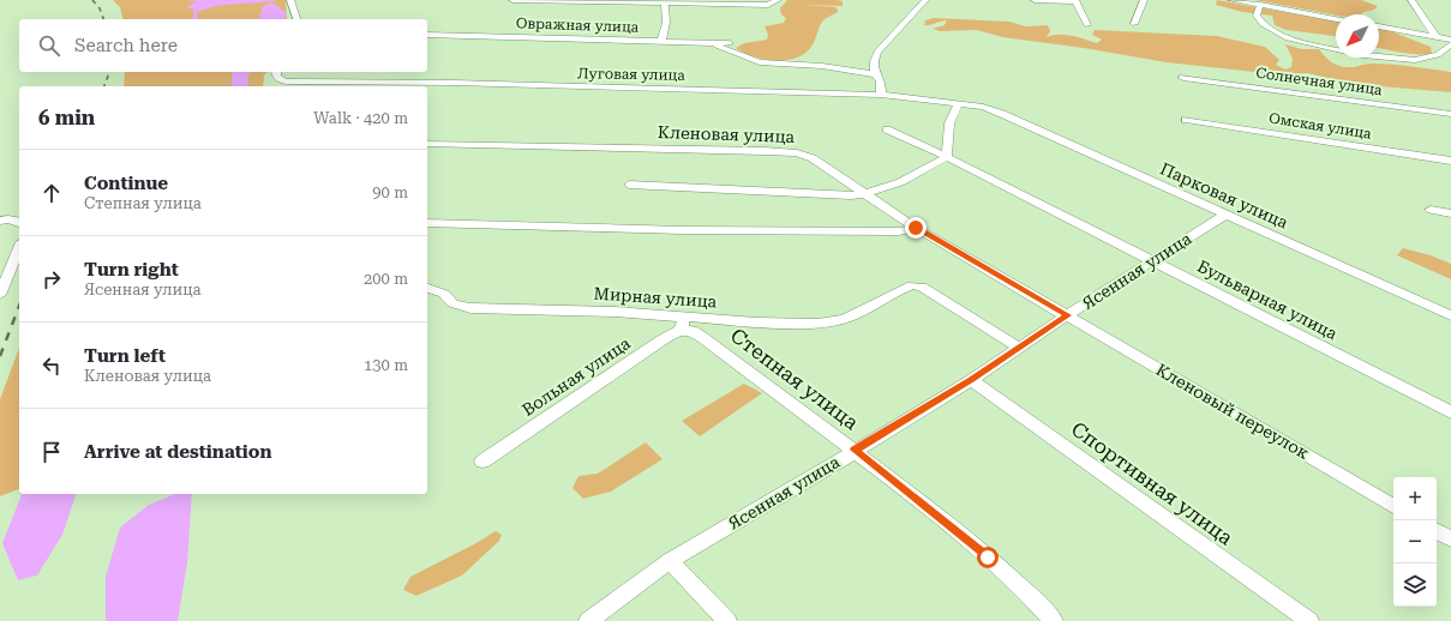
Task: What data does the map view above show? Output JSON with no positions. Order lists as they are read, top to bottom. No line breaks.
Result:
{"streets":{"street":["Овражная улица","Луговая улица","Солнечная улица","Омская улица","Кленовая улица","Парковая улица","Ясенная улица","Мирная улица","Бульварная улица","Вольная улица","Степная улица","Кленовый переулок","Спортивная улица"]},"crossings":[["Луговая улица","Парковая улица"],["Кленовая улица","Ясенная улица"],["Кленовая улица","Кленовый переулок"],["Парковая улица","Ясенная улица"],["Ясенная улица","Мирная улица"],["Ясенная улица","Бульварная улица"],["Ясенная улица","Степная улица"],["Ясенная улица","Кленовый переулок"],["Ясенная улица","Спортивная улица"],["Мирная улица","Вольная улица"],["Мирная улица","Степная улица"],["Вольная улица","Степная улица"]],"north":"bottom left","page":{"search":"Search here","heading":["6 min","Walk · 420 m"],"list":[["Continue","Степная улица","90 m"],["Turn right","Ясенная улица","200 m"],["Turn left","Кленовая улица","130 m"],"Arrive at destination"],"map_buttons":["+","−"]}}
